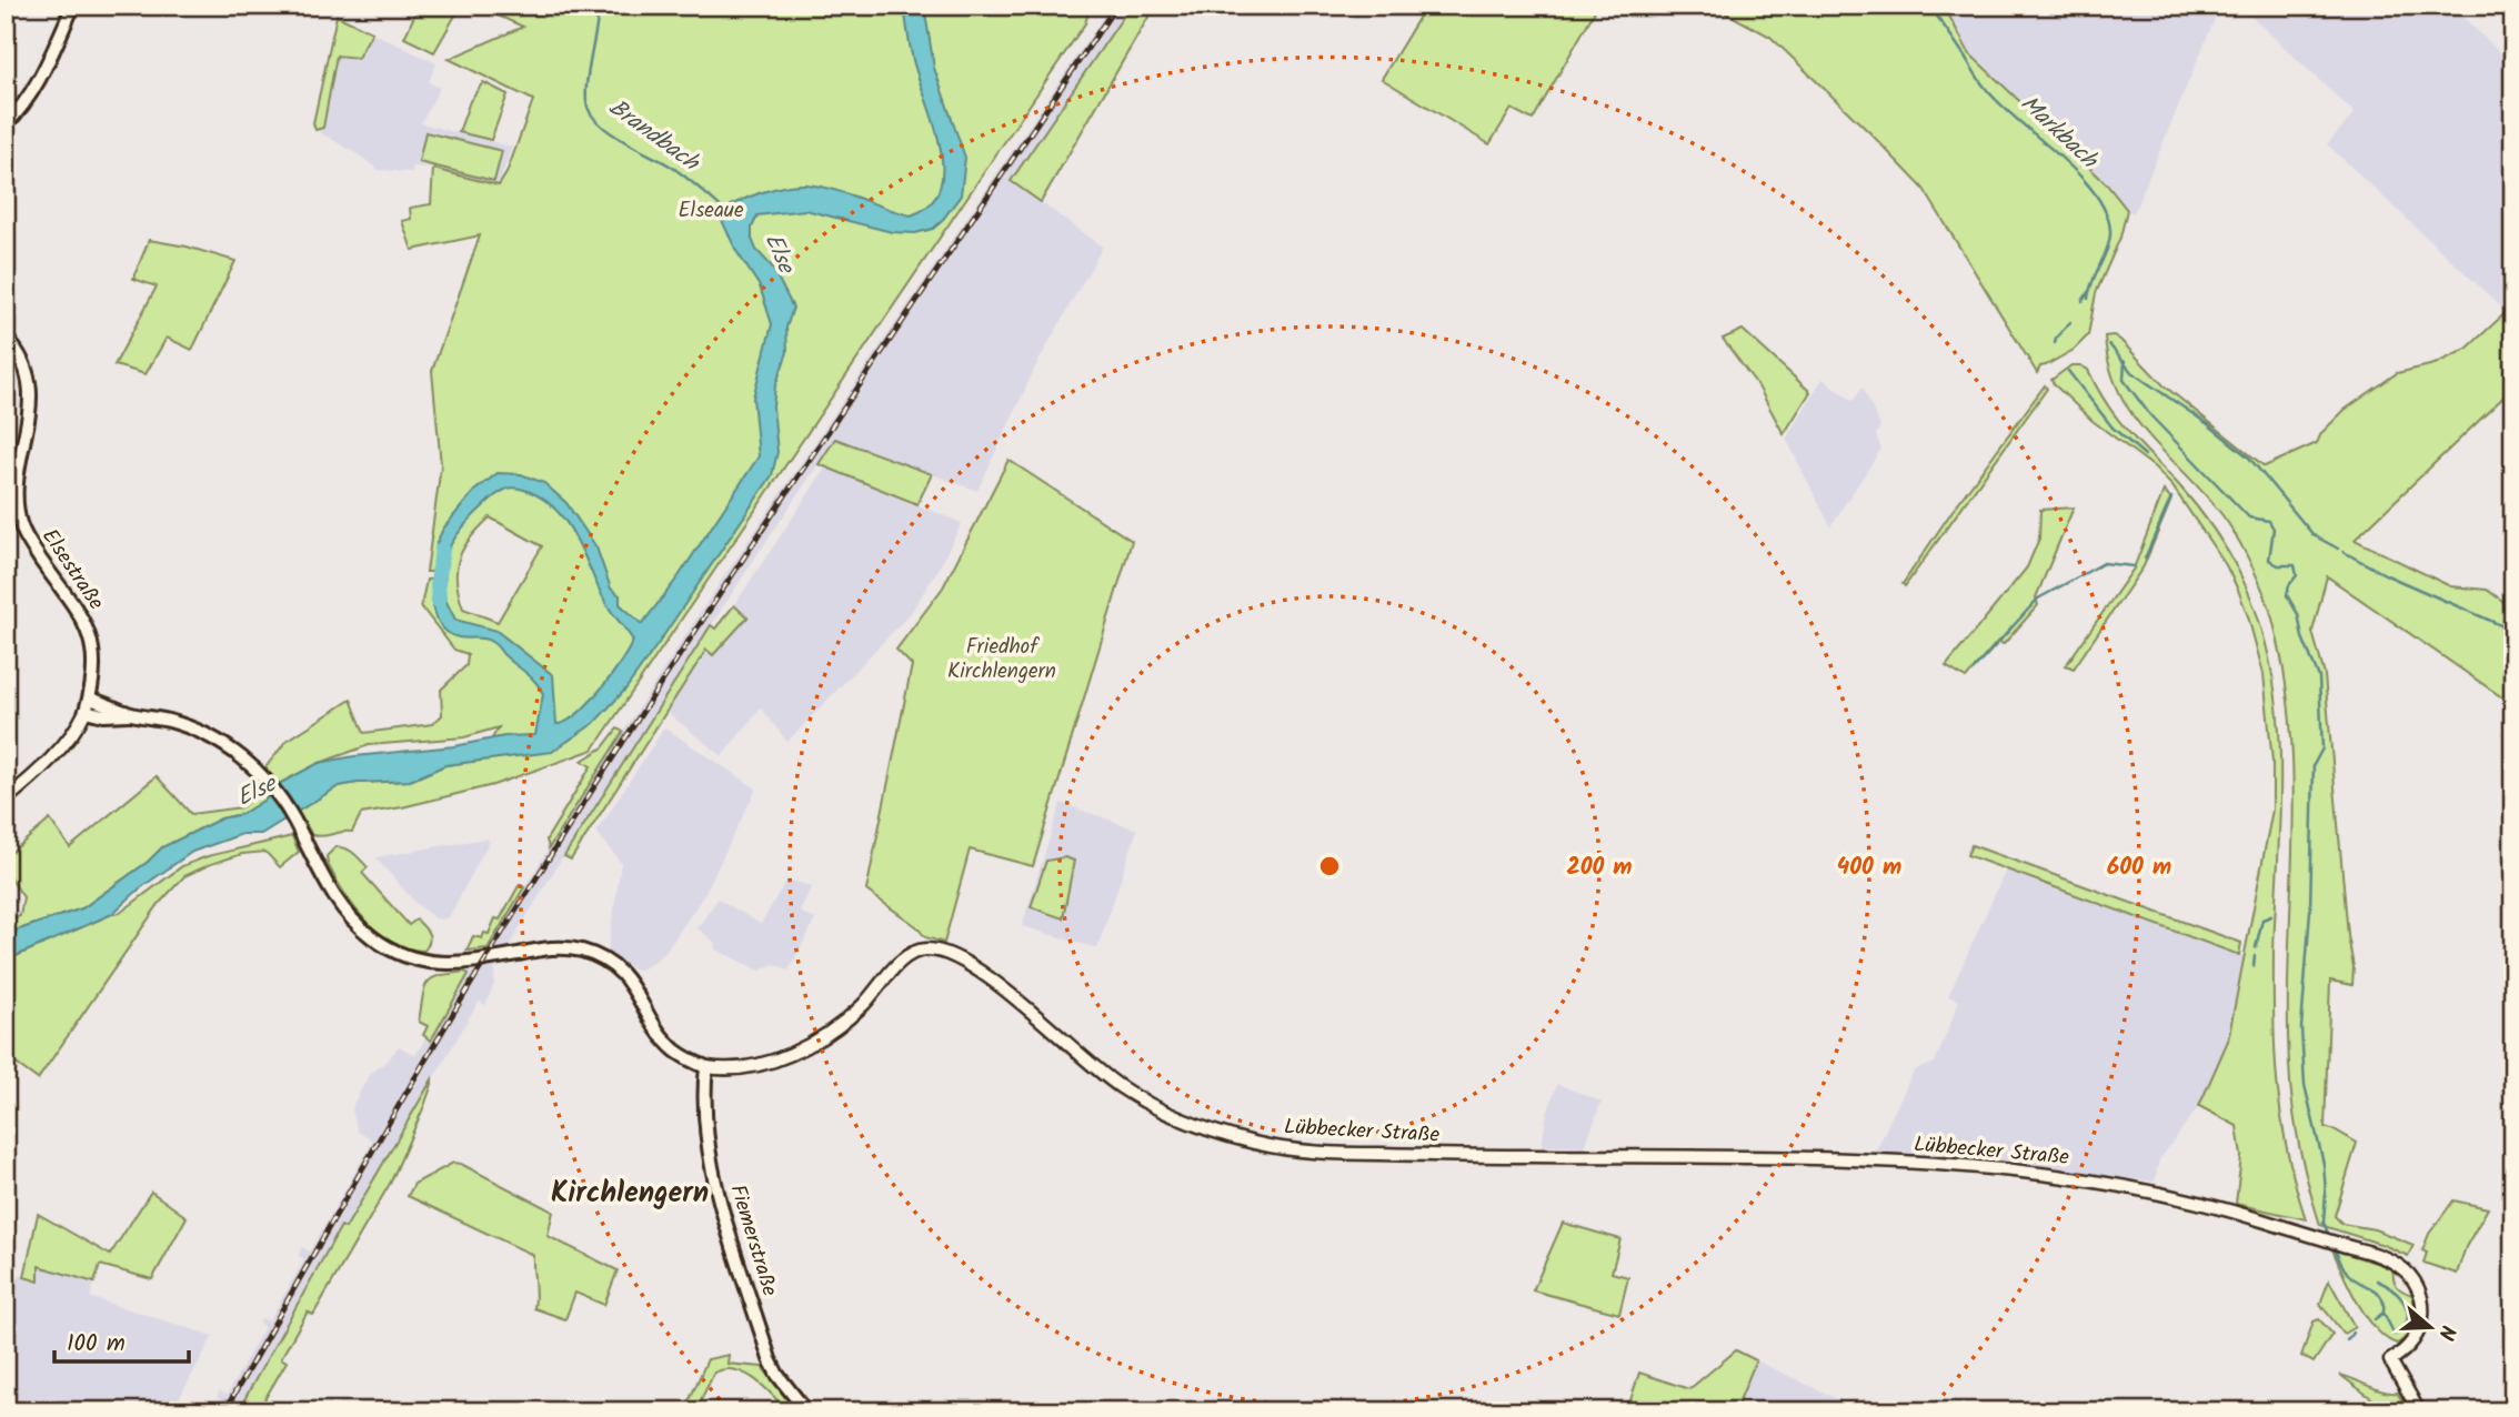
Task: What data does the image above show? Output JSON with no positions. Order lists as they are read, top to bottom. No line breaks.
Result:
{"streets":{"main road":["Elsestraße","Lübbecker Straße","Fiemerstraße"]},"crossings":[["Elsestraße","Lübbecker Straße"],["Lübbecker Straße","Fiemerstraße"]],"districts":["Kirchlengern"],"water":["Markbach","Brandbach","Else"],"parks":["Elseaue","Friedhof Kirchlengern"],"scale_bar":"100 m","north":"right","rings":["200 m","400 m","600 m"]}
